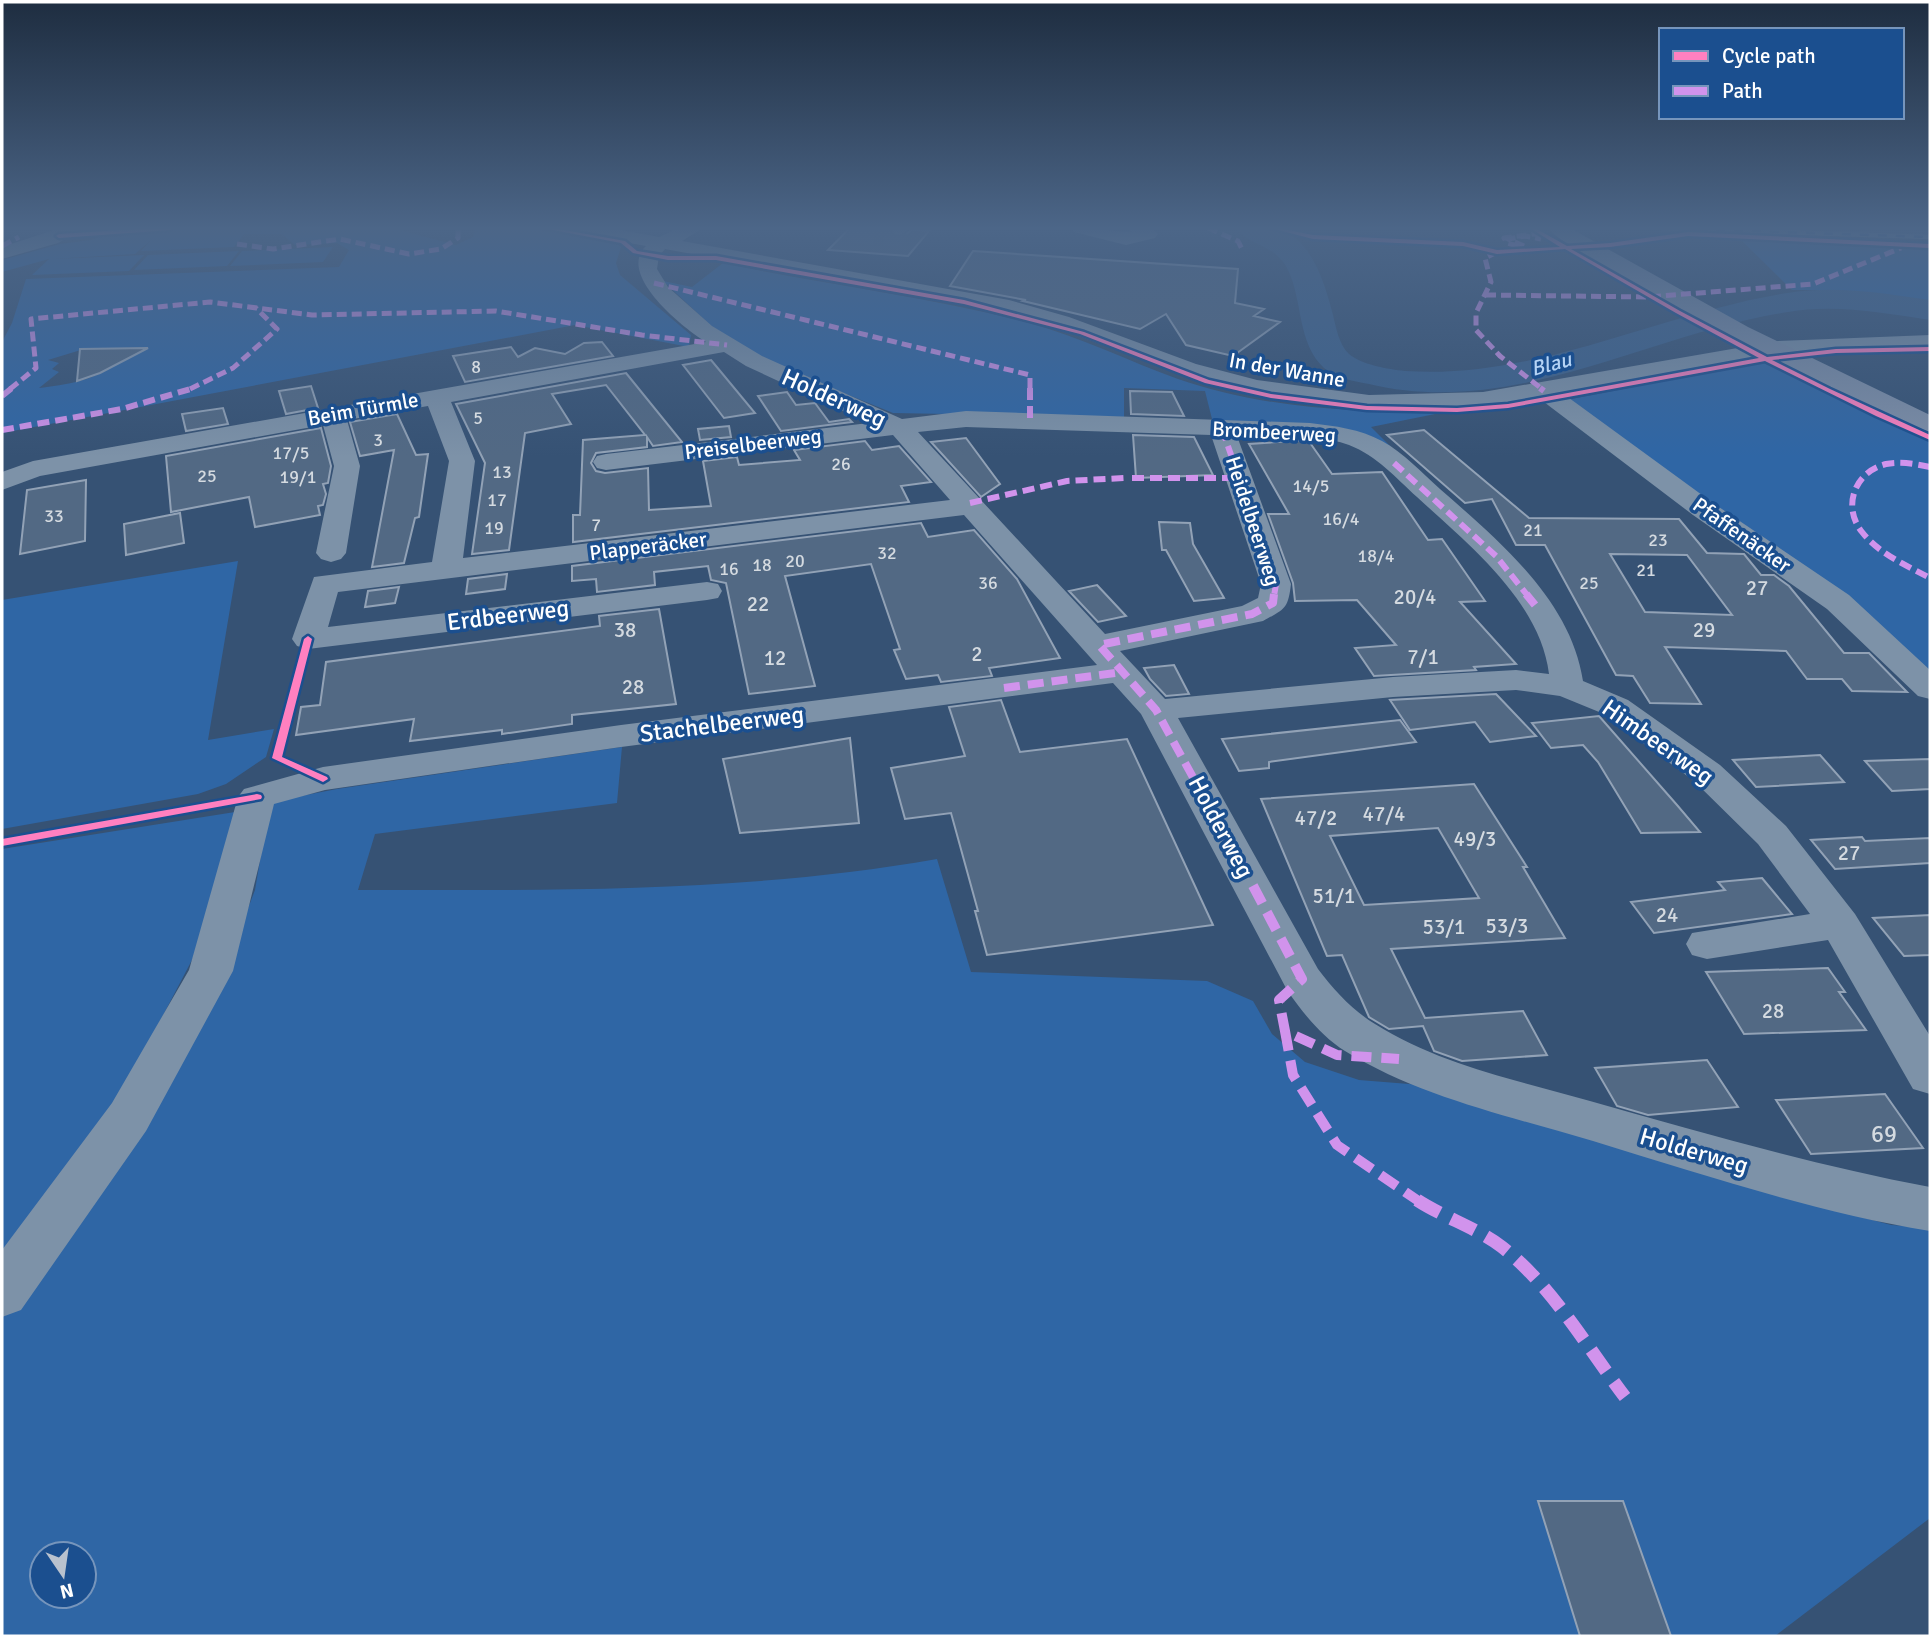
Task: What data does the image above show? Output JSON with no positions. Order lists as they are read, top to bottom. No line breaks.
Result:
{"streets":{"street":["In der Wanne","Holderweg","Beim Türmle","Brombeerweg","Preiselbeerweg","Heidelbeerweg","Pfaffenäcker","Plapperäcker","Erdbeerweg","Stachelbeerweg","Himbeerweg"]},"crossings":[["In der Wanne","Pfaffenäcker"],["Holderweg","Beim Türmle"],["Holderweg","Brombeerweg"],["Holderweg","Preiselbeerweg"],["Holderweg","Heidelbeerweg"],["Holderweg","Plapperäcker"],["Holderweg","Stachelbeerweg"],["Holderweg","Himbeerweg"],["Brombeerweg","Preiselbeerweg"],["Brombeerweg","Heidelbeerweg"],["Brombeerweg","Himbeerweg"],["Plapperäcker","Erdbeerweg"]],"water":["Blau"],"house_numbers":["8","5","3","17/5","26","13","25","19/1","14/5","17","33","16/4","7","19","21","23","32","18/4","20","18","16","21","36","25","27","20/4","22","38","29","2","7/1","12","28","47/4","47/2","49/3","27","51/1","24","53/3","53/1","28","69"],"legend":["Cycle path","Path"],"north":"bottom"}
